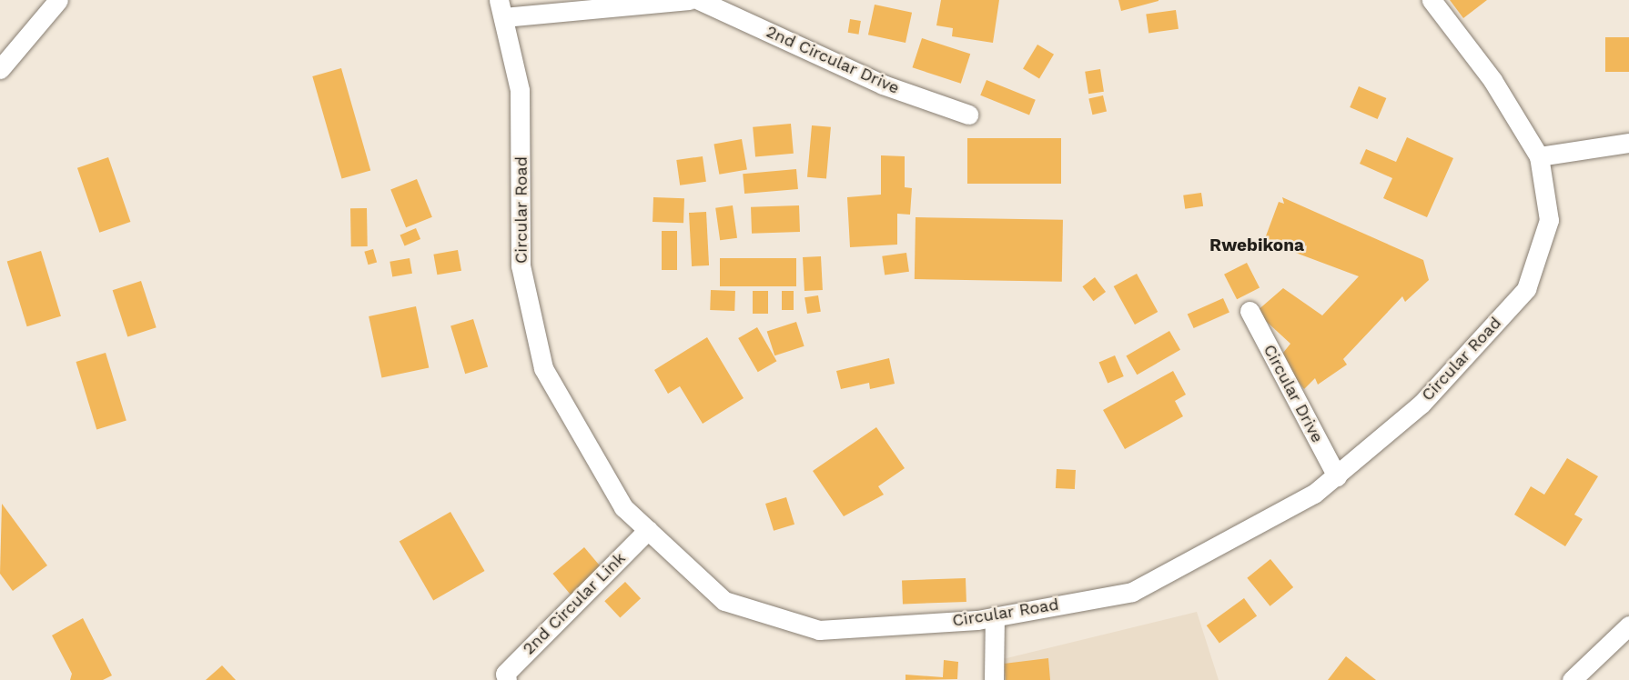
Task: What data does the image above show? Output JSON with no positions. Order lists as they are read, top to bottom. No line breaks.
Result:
{"streets":{"street":["2nd Circular Drive","Circular Road","Circular Drive","2nd Circular Link"]},"crossings":[["Circular Road","Circular Drive"],["Circular Road","2nd Circular Link"]],"districts":["Rwebikona"]}
